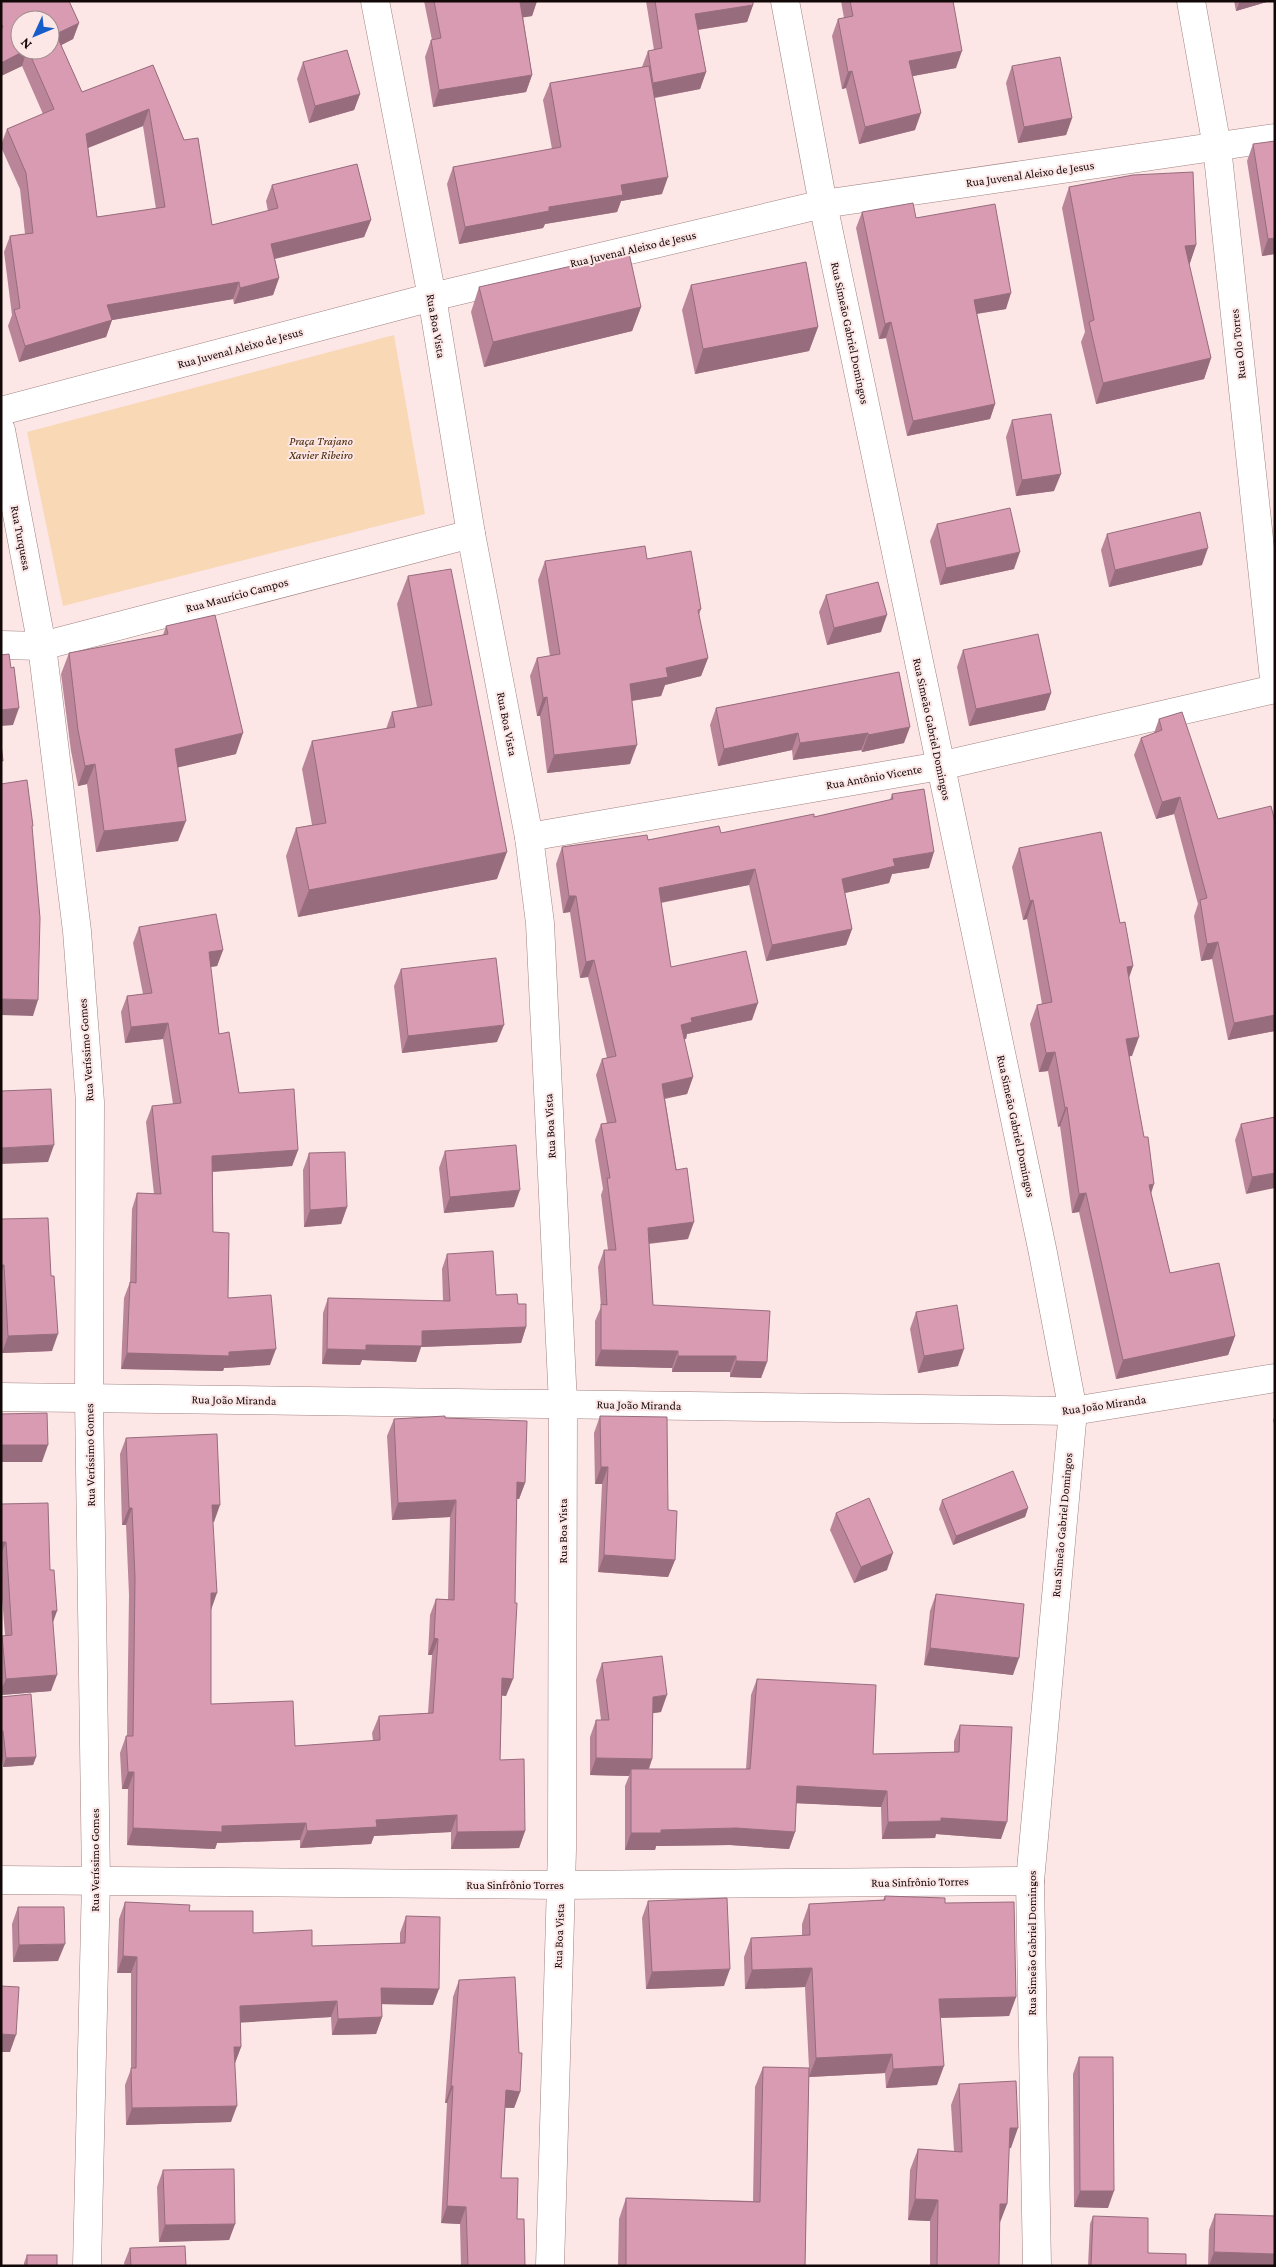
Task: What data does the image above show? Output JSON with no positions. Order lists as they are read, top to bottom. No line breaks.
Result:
{"streets":{"street":["Rua Juvenal Aleixo de Jesus","Rua Boa Vista","Rua Simeão Gabriel Domingos","Rua Olo Torres","Rua Turquesa","Rua Maurício Campos","Rua Antônio Vicente","Rua Veríssimo Gomes","Rua João Miranda","Rua Sinfrônio Torres"]},"crossings":[["Rua Juvenal Aleixo de Jesus","Rua Boa Vista"],["Rua Juvenal Aleixo de Jesus","Rua Simeão Gabriel Domingos"],["Rua Juvenal Aleixo de Jesus","Rua Olo Torres"],["Rua Boa Vista","Rua Maurício Campos"],["Rua Boa Vista","Rua Antônio Vicente"],["Rua Boa Vista","Rua João Miranda"],["Rua Boa Vista","Rua Sinfrônio Torres"],["Rua Simeão Gabriel Domingos","Rua Antônio Vicente"],["Rua Simeão Gabriel Domingos","Rua João Miranda"],["Rua Simeão Gabriel Domingos","Rua Sinfrônio Torres"],["Rua Olo Torres","Rua Antônio Vicente"],["Rua Turquesa","Rua Maurício Campos"],["Rua Turquesa","Rua Veríssimo Gomes"],["Rua Maurício Campos","Rua Veríssimo Gomes"],["Rua Veríssimo Gomes","Rua João Miranda"],["Rua Veríssimo Gomes","Rua Sinfrônio Torres"]],"parks":["Praça Trajano Xavier Ribeiro"],"north":"bottom left"}
